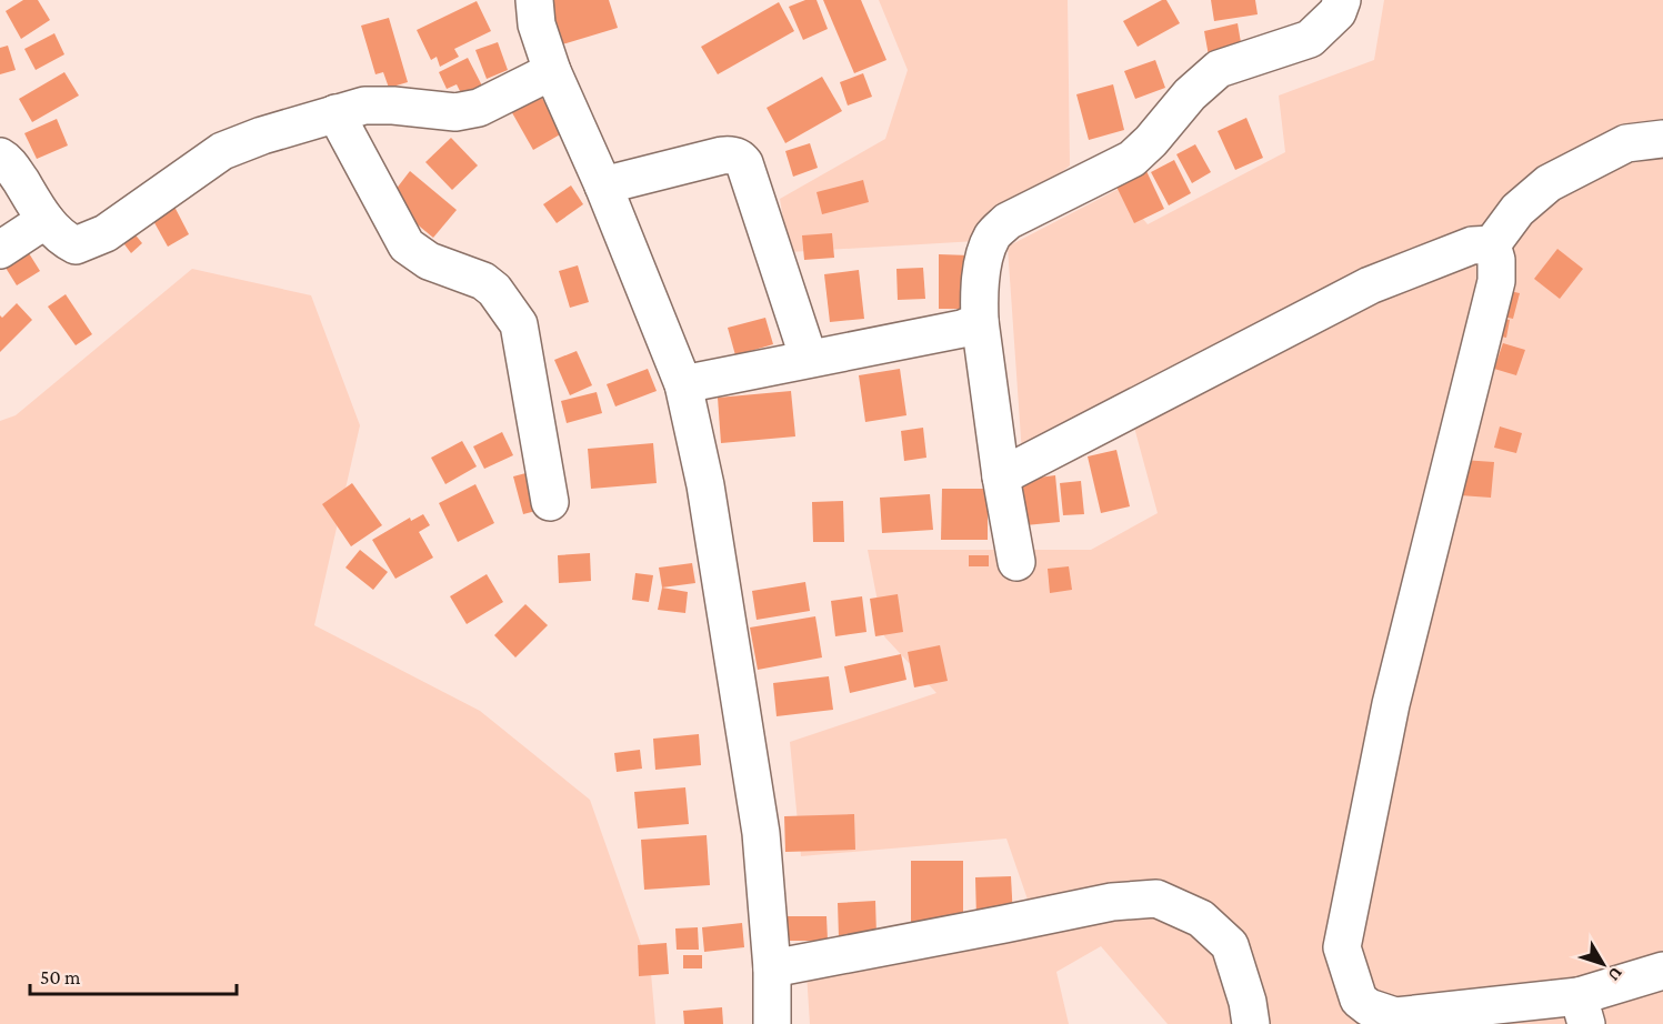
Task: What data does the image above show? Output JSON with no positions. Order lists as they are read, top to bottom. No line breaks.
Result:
{"scale_bar":"50 m","north":"bottom right"}
